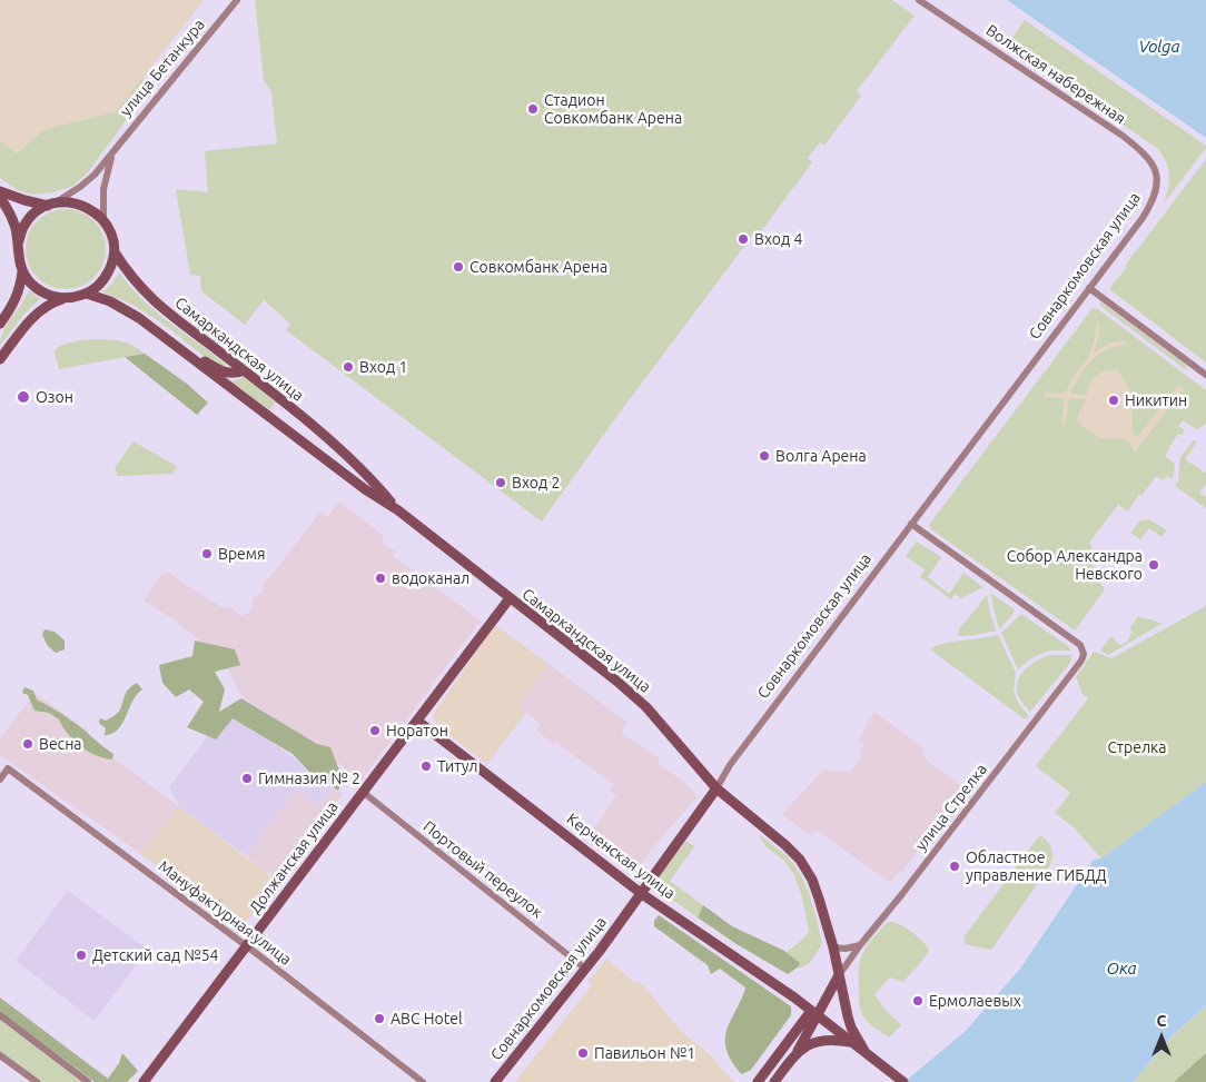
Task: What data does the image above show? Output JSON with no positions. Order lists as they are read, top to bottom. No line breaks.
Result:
{"streets":{"main road":["Совнаркомовская улица","Самаркандская улица","Керченская улица","Должанская улица"],"street":["улица Бетанкура","Волжская набережная","улица Стрелка","Портовый переулок","Мануфактурная улица"]},"crossings":[["улица Бетанкура","Самаркандская улица"],["Волжская набережная","Совнаркомовская улица"],["Совнаркомовская улица","Самаркандская улица"],["Совнаркомовская улица","улица Стрелка"],["Совнаркомовская улица","Керченская улица"],["Совнаркомовская улица","Портовый переулок"],["Самаркандская улица","улица Стрелка"],["Самаркандская улица","Керченская улица"],["Самаркандская улица","Должанская улица"],["Керченская улица","Должанская улица"],["Должанская улица","Портовый переулок"],["Должанская улица","Мануфактурная улица"]],"water":["Volga","Ока"],"parks":["Стрелка"],"places":["Стадион Совкомбанк Арена","Вход 4","Совкомбанк Арена","Вход 1","Озон","Никитин","Волга Арена","Вход 2","Время","Собор Александра Невского","водоканал","Норатон","Весна","Титул","Гимназия № 2","Областное управление ГИБДД","Детский сад №54","Ермолаевых","ABC Hotel","Павильон №1"],"north":"top"}
